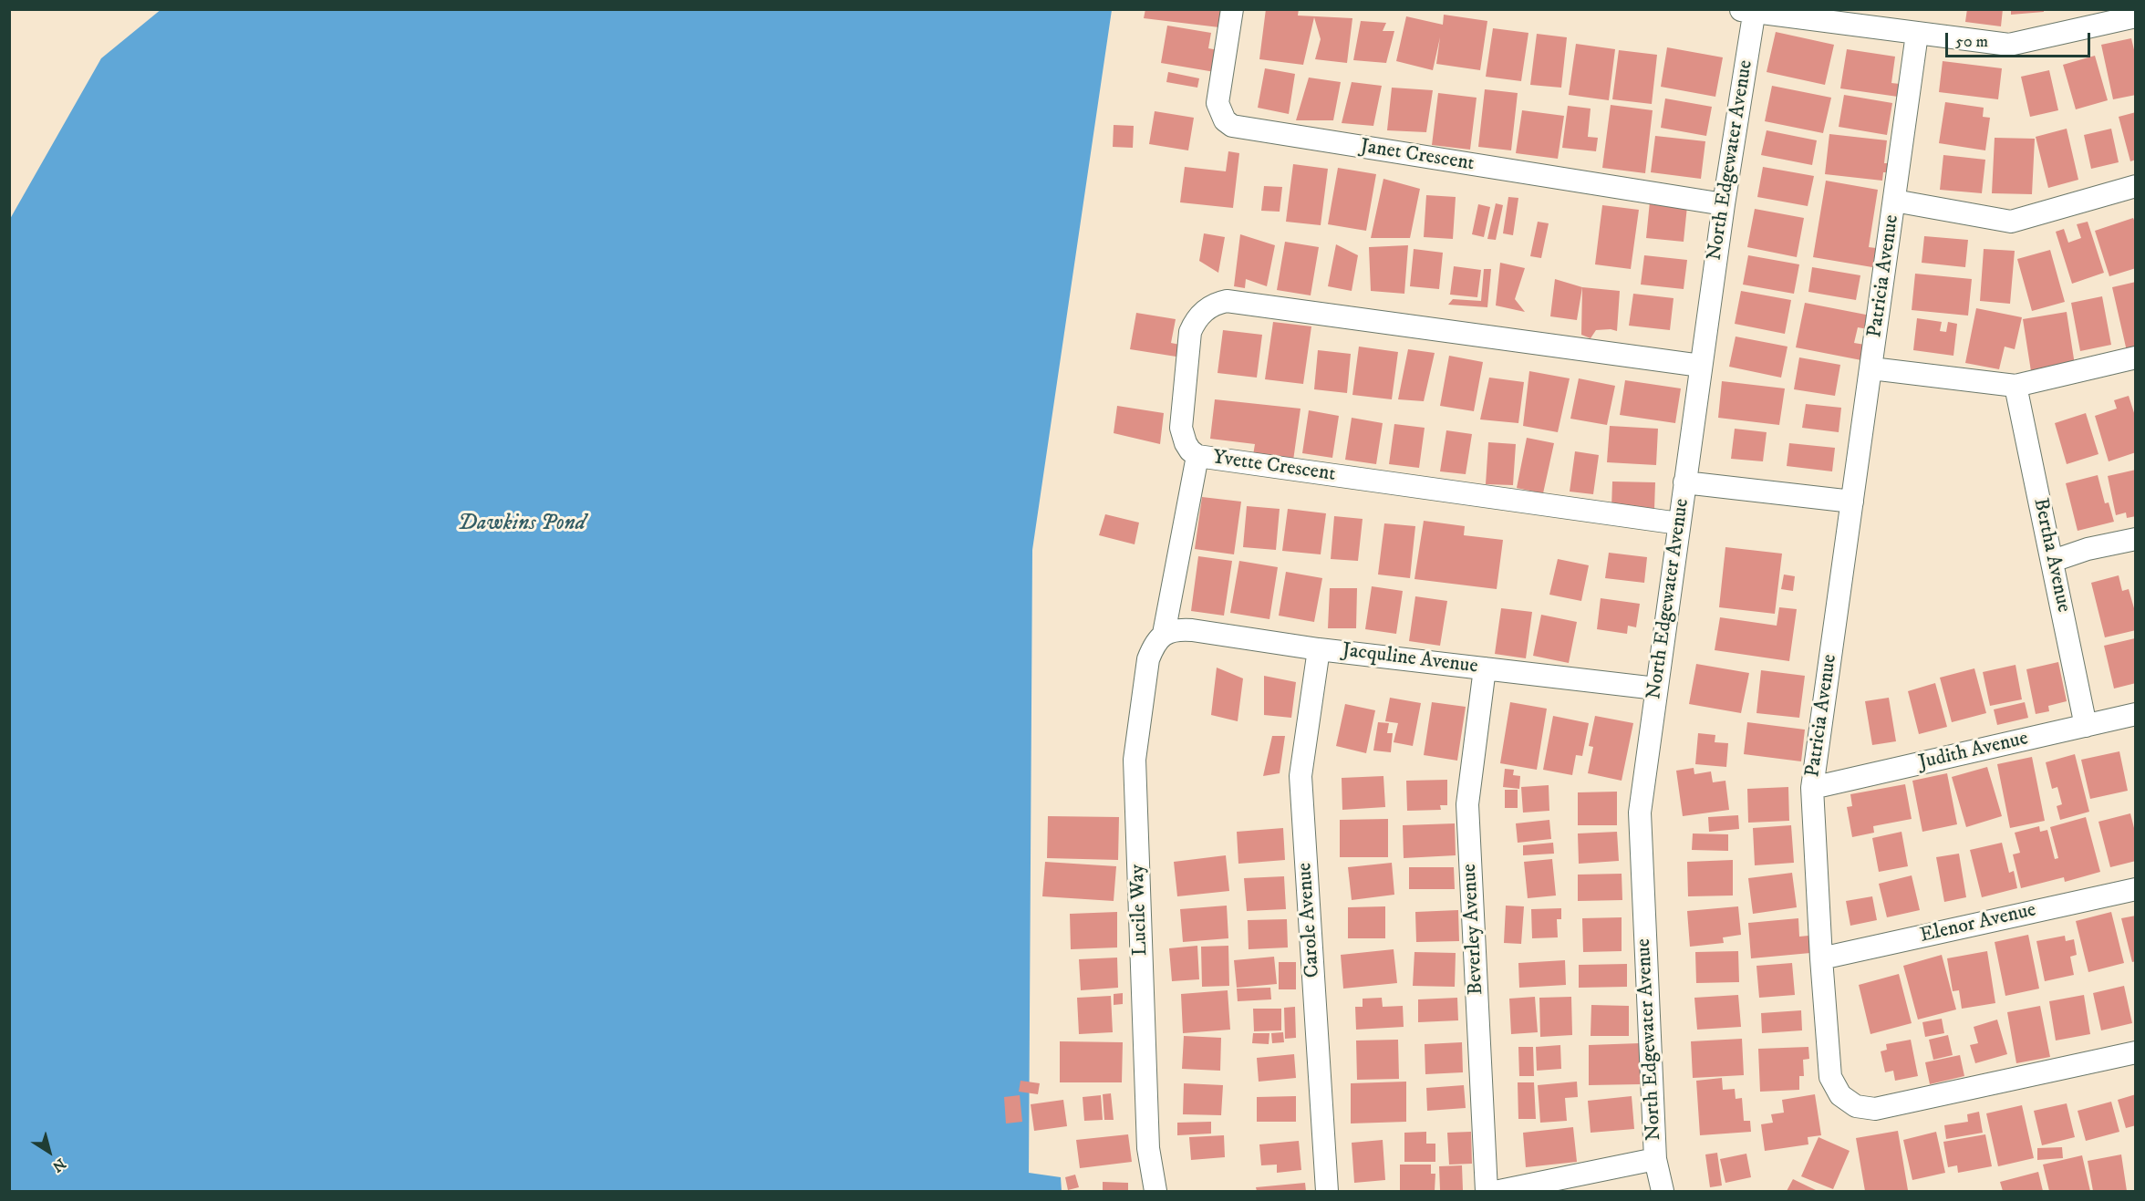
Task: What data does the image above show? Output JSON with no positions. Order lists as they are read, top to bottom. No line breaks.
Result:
{"streets":{"street":["Janet Crescent","North Edgewater Avenue","Patricia Avenue","Yvette Crescent","Bertha Avenue","Jacquline Avenue","Judith Avenue","Lucile Way","Carole Avenue","Elenor Avenue","Beverley Avenue"]},"crossings":[["Janet Crescent","North Edgewater Avenue"],["North Edgewater Avenue","Yvette Crescent"],["North Edgewater Avenue","Jacquline Avenue"],["Patricia Avenue","Judith Avenue"],["Patricia Avenue","Elenor Avenue"],["Bertha Avenue","Judith Avenue"],["Jacquline Avenue","Lucile Way"],["Jacquline Avenue","Carole Avenue"],["Jacquline Avenue","Beverley Avenue"]],"water":["Dawkins Pond"],"scale_bar":"50 m","north":"bottom right"}
